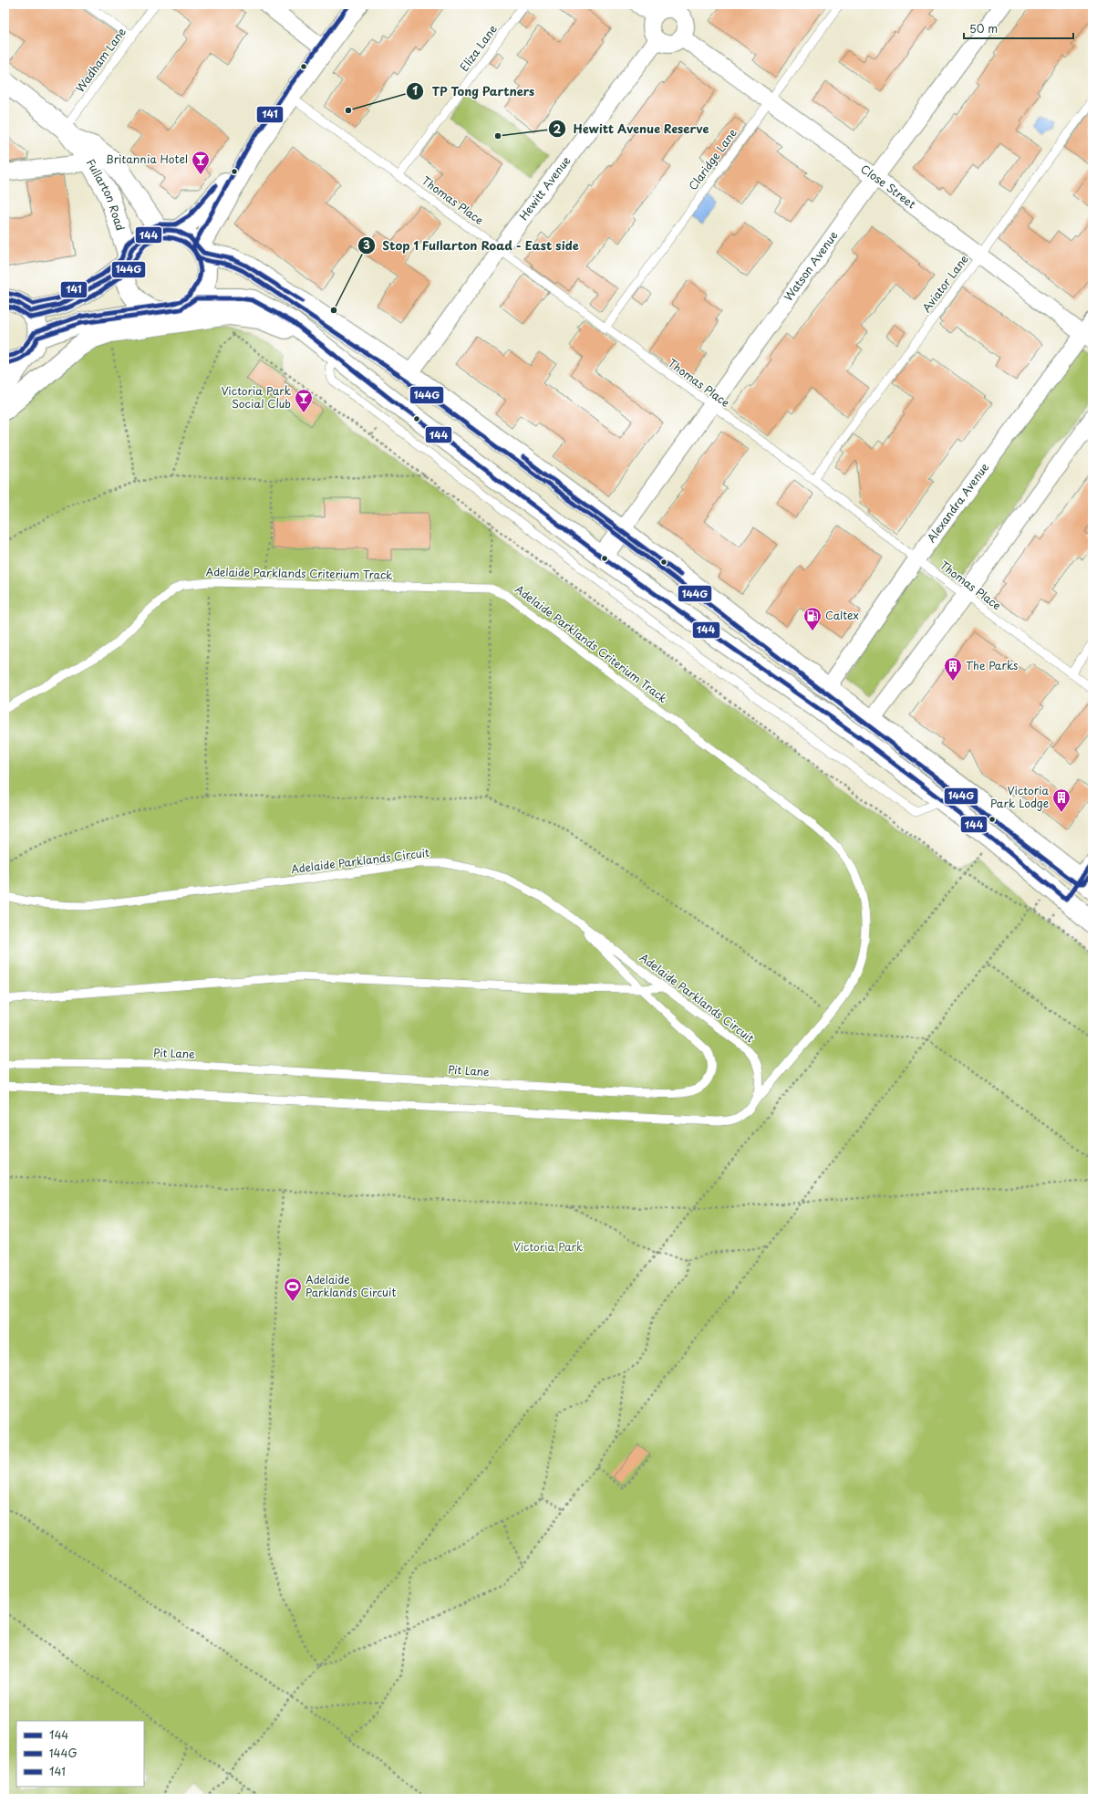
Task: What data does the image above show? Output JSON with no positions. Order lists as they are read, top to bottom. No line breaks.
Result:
{"streets":{"main road":["Fullarton Road"],"street":["Close Street","Hewitt Avenue","Watson Avenue","Alexandra Avenue"],"lane":["Eliza Lane","Wadham Lane","Claridge Lane","Thomas Place","Aviator Lane","Adelaide Parklands Criterium Track","Adelaide Parklands Circuit","Pit Lane"]},"crossings":[["Eliza Lane","Thomas Place"],["Wadham Lane","Fullarton Road"],["Claridge Lane","Close Street"],["Claridge Lane","Thomas Place"],["Close Street","Hewitt Avenue"],["Close Street","Watson Avenue"],["Close Street","Aviator Lane"],["Close Street","Alexandra Avenue"],["Hewitt Avenue","Thomas Place"],["Thomas Place","Watson Avenue"],["Thomas Place","Aviator Lane"],["Thomas Place","Alexandra Avenue"],["Adelaide Parklands Criterium Track","Adelaide Parklands Circuit"],["Adelaide Parklands Circuit","Pit Lane"]],"parks":["Victoria Park"],"places":{"other":["TP Tong Partners","Hewitt Avenue Reserve","Stop 1 Fullarton Road - East side"],"bar":["Britannia Hotel","Victoria Park Social Club"],"fuel station":["Caltex"],"building":["The Parks","Victoria Park Lodge"],"sports":["Adelaide Parklands Circuit"]},"lines":["transit line 141","transit line 144","transit line 144G"],"legend":["144","144G","141"],"scale_bar":"50 m"}
